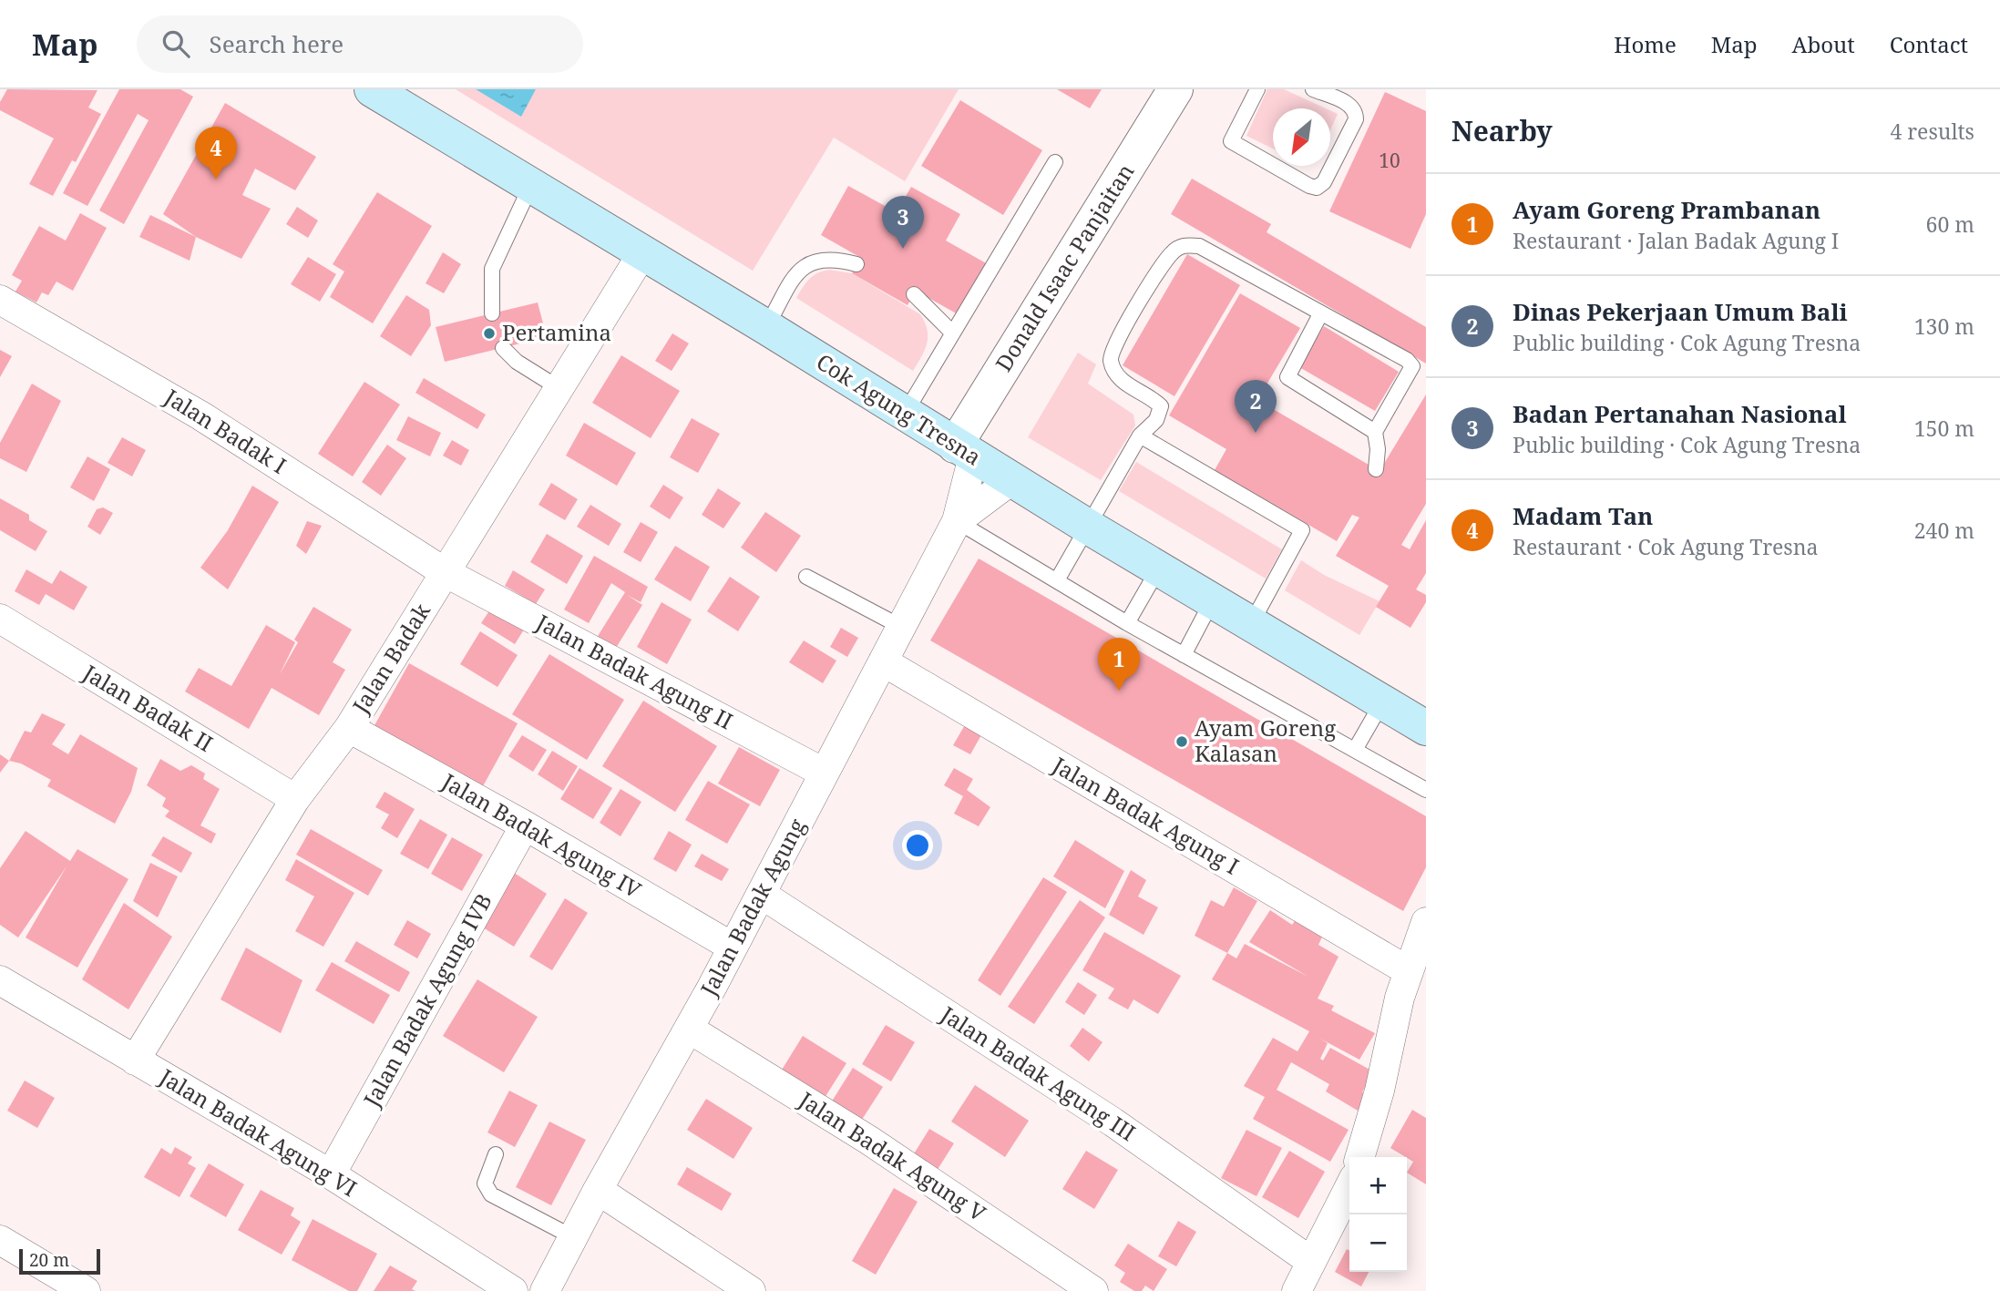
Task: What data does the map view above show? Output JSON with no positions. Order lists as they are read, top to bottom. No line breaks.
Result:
{"streets":{"main road":["Cok Agung Tresna"],"street":["Donald Isaac Panjaitan","Jalan Badak I","Jalan Badak","Jalan Badak Agung II","Jalan Badak II","Jalan Badak Agung I","Jalan Badak Agung IV","Jalan Badak Agung","Jalan Badak Agung IVB","Jalan Badak Agung III","Jalan Badak Agung VI","Jalan Badak Agung V"]},"crossings":[["Donald Isaac Panjaitan","Cok Agung Tresna"],["Donald Isaac Panjaitan","Jalan Badak Agung"],["Cok Agung Tresna","Jalan Badak"],["Cok Agung Tresna","Jalan Badak Agung"],["Jalan Badak I","Jalan Badak"],["Jalan Badak I","Jalan Badak Agung II"],["Jalan Badak","Jalan Badak Agung II"],["Jalan Badak","Jalan Badak II"],["Jalan Badak","Jalan Badak Agung IV"],["Jalan Badak","Jalan Badak Agung VI"],["Jalan Badak Agung II","Jalan Badak Agung"],["Jalan Badak Agung I","Jalan Badak Agung"],["Jalan Badak Agung IV","Jalan Badak Agung"],["Jalan Badak Agung IV","Jalan Badak Agung IVB"],["Jalan Badak Agung","Jalan Badak Agung III"],["Jalan Badak Agung","Jalan Badak Agung V"],["Jalan Badak Agung IVB","Jalan Badak Agung VI"]],"places":["Pertamina","Ayam Goreng Kalasan"],"house_numbers":["10"],"scale_bar":"20 m","north":"bottom left","page":{"header":"Map","search":"Search here","nav":["Home","Map","About","Contact"],"heading":["Nearby","4 results"],"pins":["4","3","2","1"],"list":[{"mark":"1","name":"Ayam Goreng Prambanan","note":"Restaurant · Jalan Badak Agung I","value":"60 m"},{"mark":"2","name":"Dinas Pekerjaan Umum Bali","note":"Public building · Cok Agung Tresna","value":"130 m"},{"mark":"3","name":"Badan Pertanahan Nasional","note":"Public building · Cok Agung Tresna","value":"150 m"},{"mark":"4","name":"Madam Tan","note":"Restaurant · Cok Agung Tresna","value":"240 m"}],"map_buttons":["+","−"],"scale":"20 m"}}
